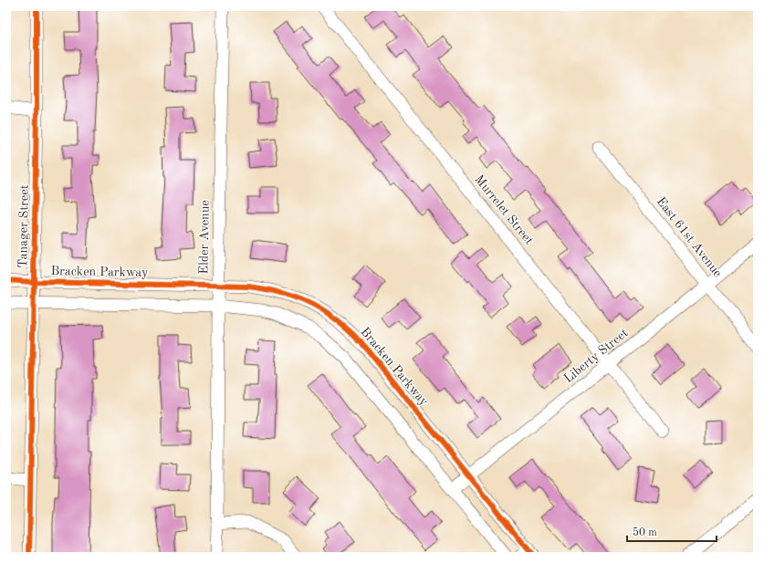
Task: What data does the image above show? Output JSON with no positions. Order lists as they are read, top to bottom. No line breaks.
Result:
{"streets":{"street":["Murrelet Street","Tanager Street","Elder Avenue","East 61st Avenue","Bracken Parkway","Liberty Street"]},"crossings":[["Murrelet Street","Liberty Street"],["Tanager Street","Bracken Parkway"],["Elder Avenue","Bracken Parkway"],["East 61st Avenue","Liberty Street"],["Bracken Parkway","Liberty Street"]],"scale_bar":"50 m"}
